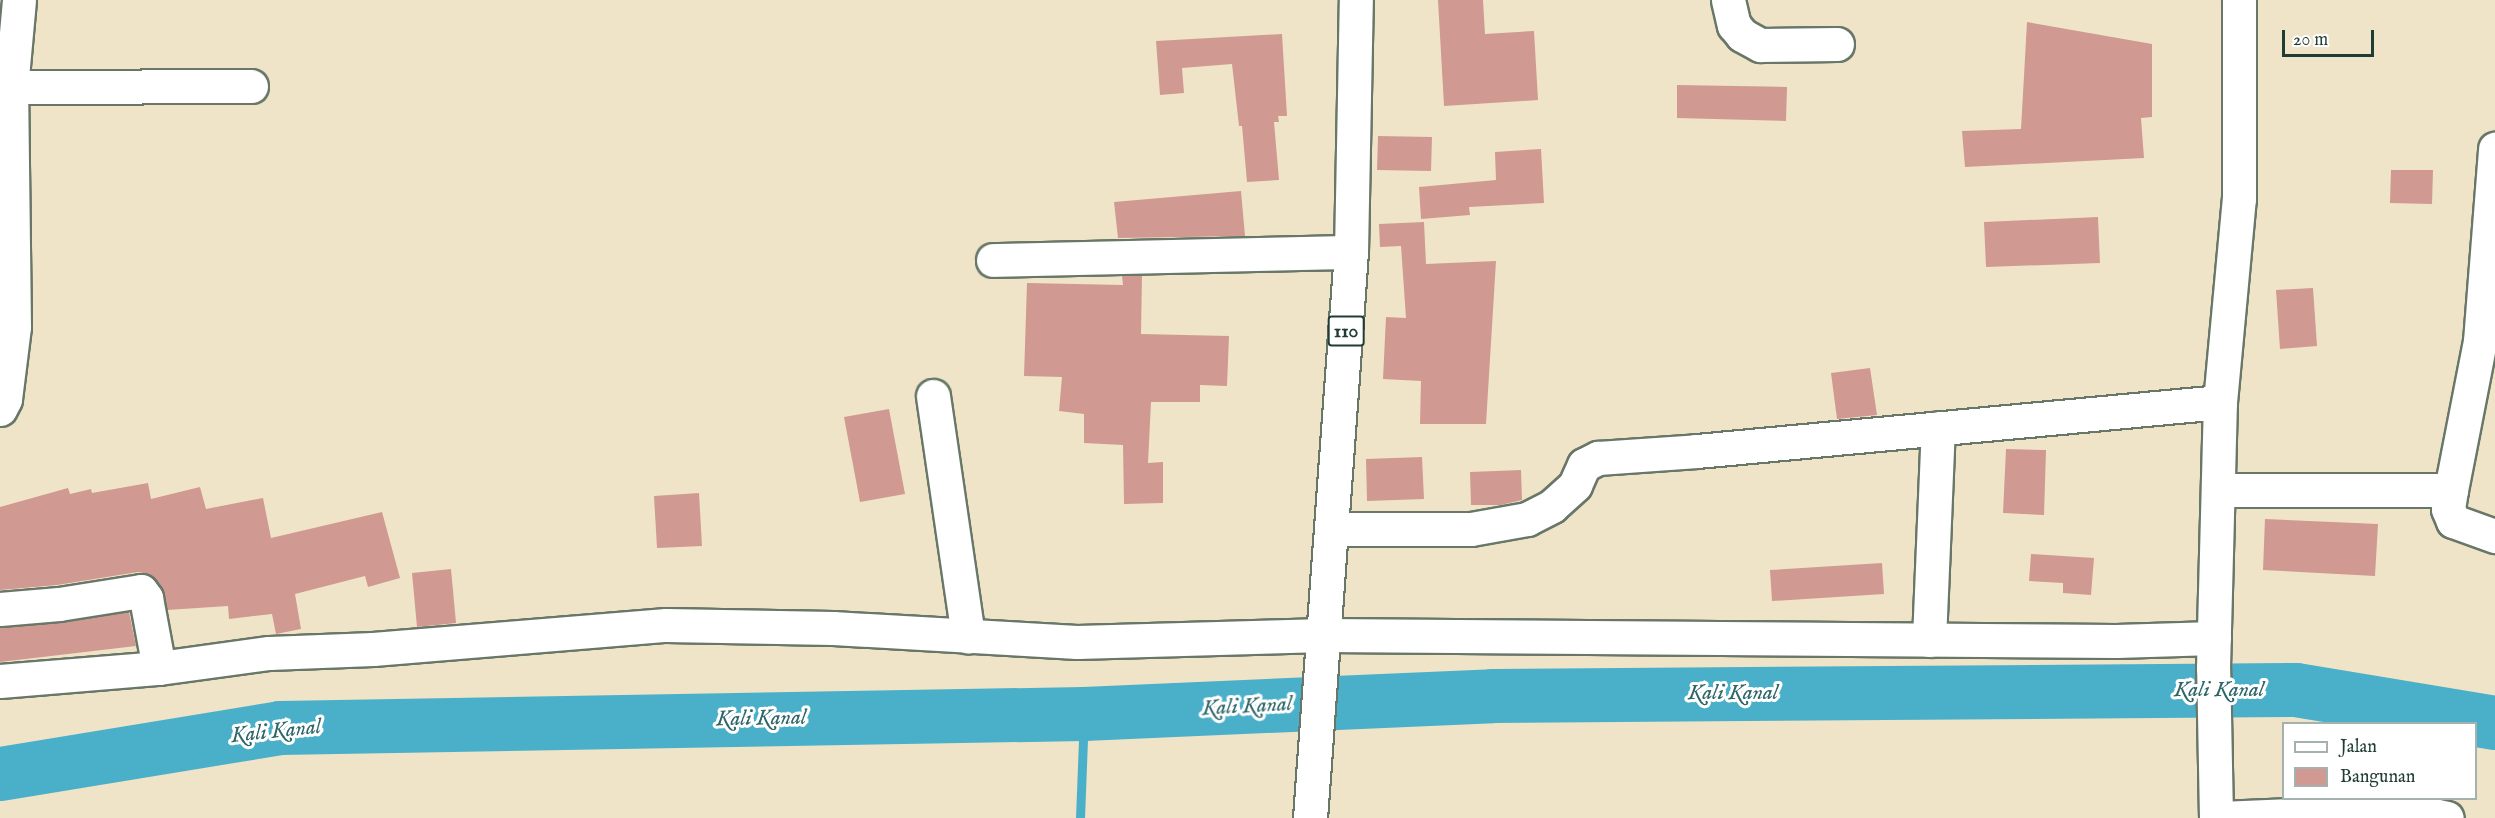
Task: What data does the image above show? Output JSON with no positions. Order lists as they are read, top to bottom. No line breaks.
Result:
{"streets":{"street":["110"]},"water":["Kali Kanal"],"legend":["Jalan","Bangunan"],"scale_bar":"20 m"}
